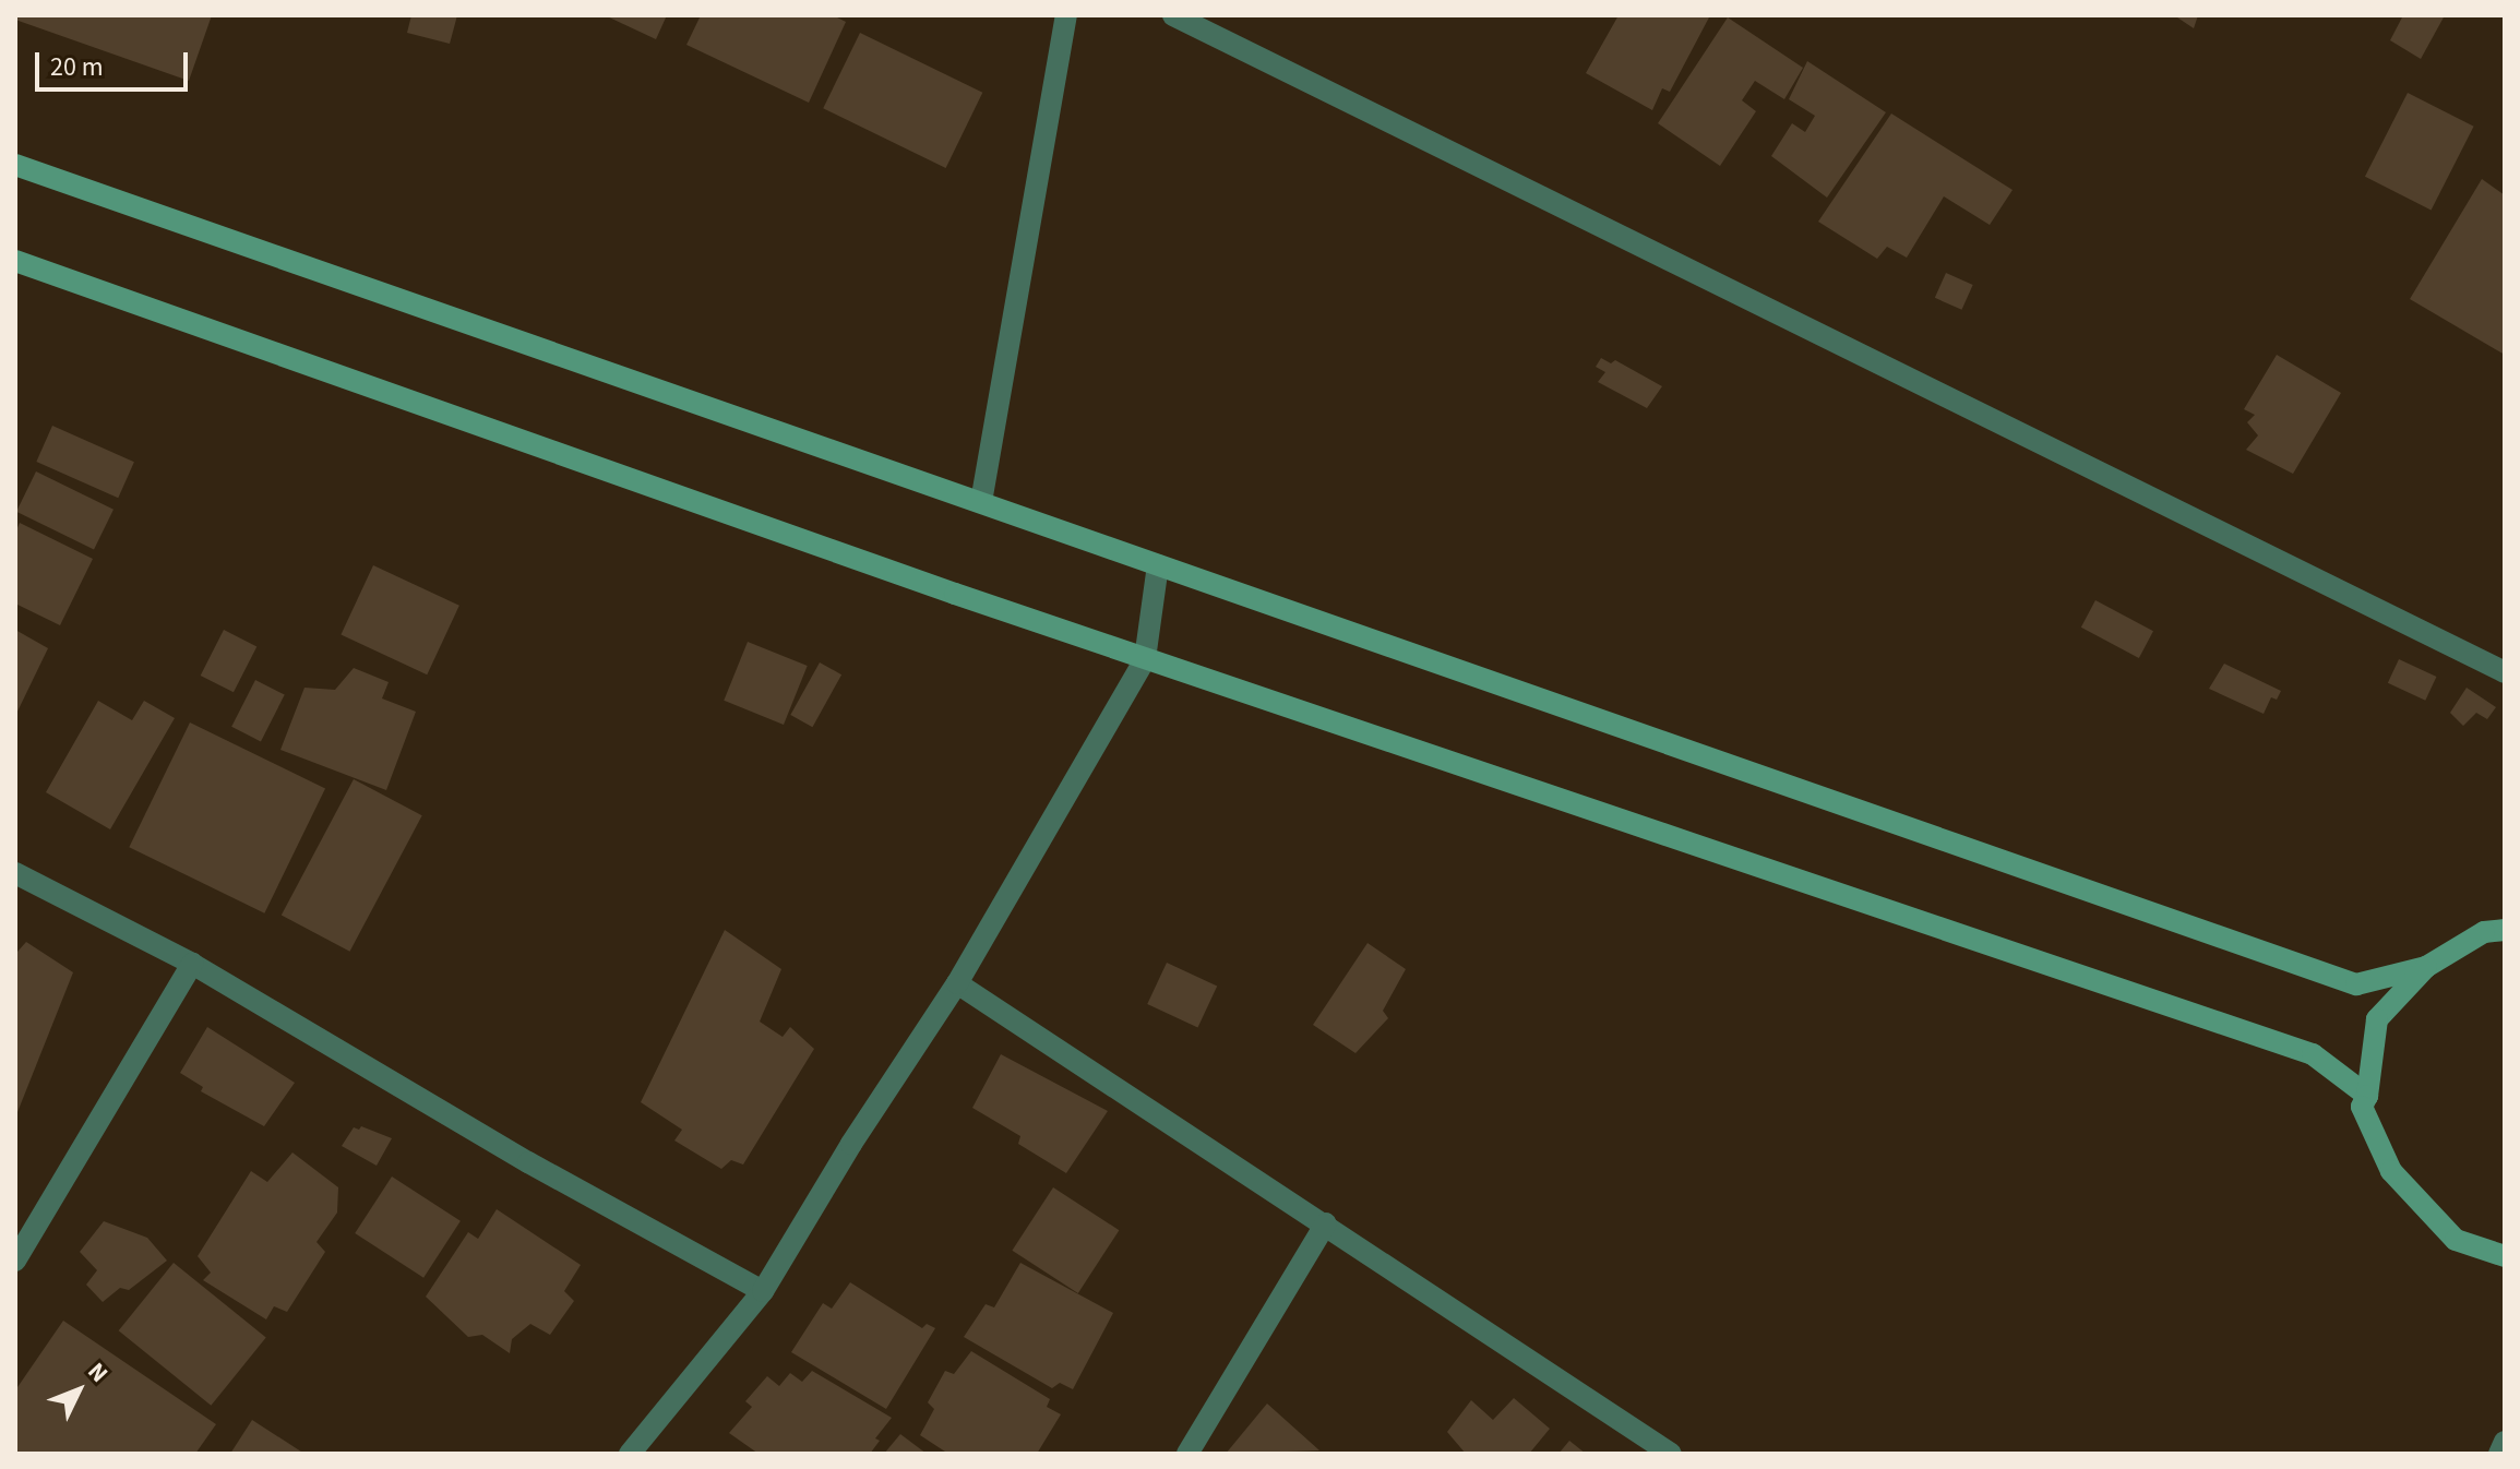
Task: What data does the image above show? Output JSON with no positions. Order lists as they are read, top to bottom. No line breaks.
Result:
{"scale_bar":"20 m","north":"top right"}
